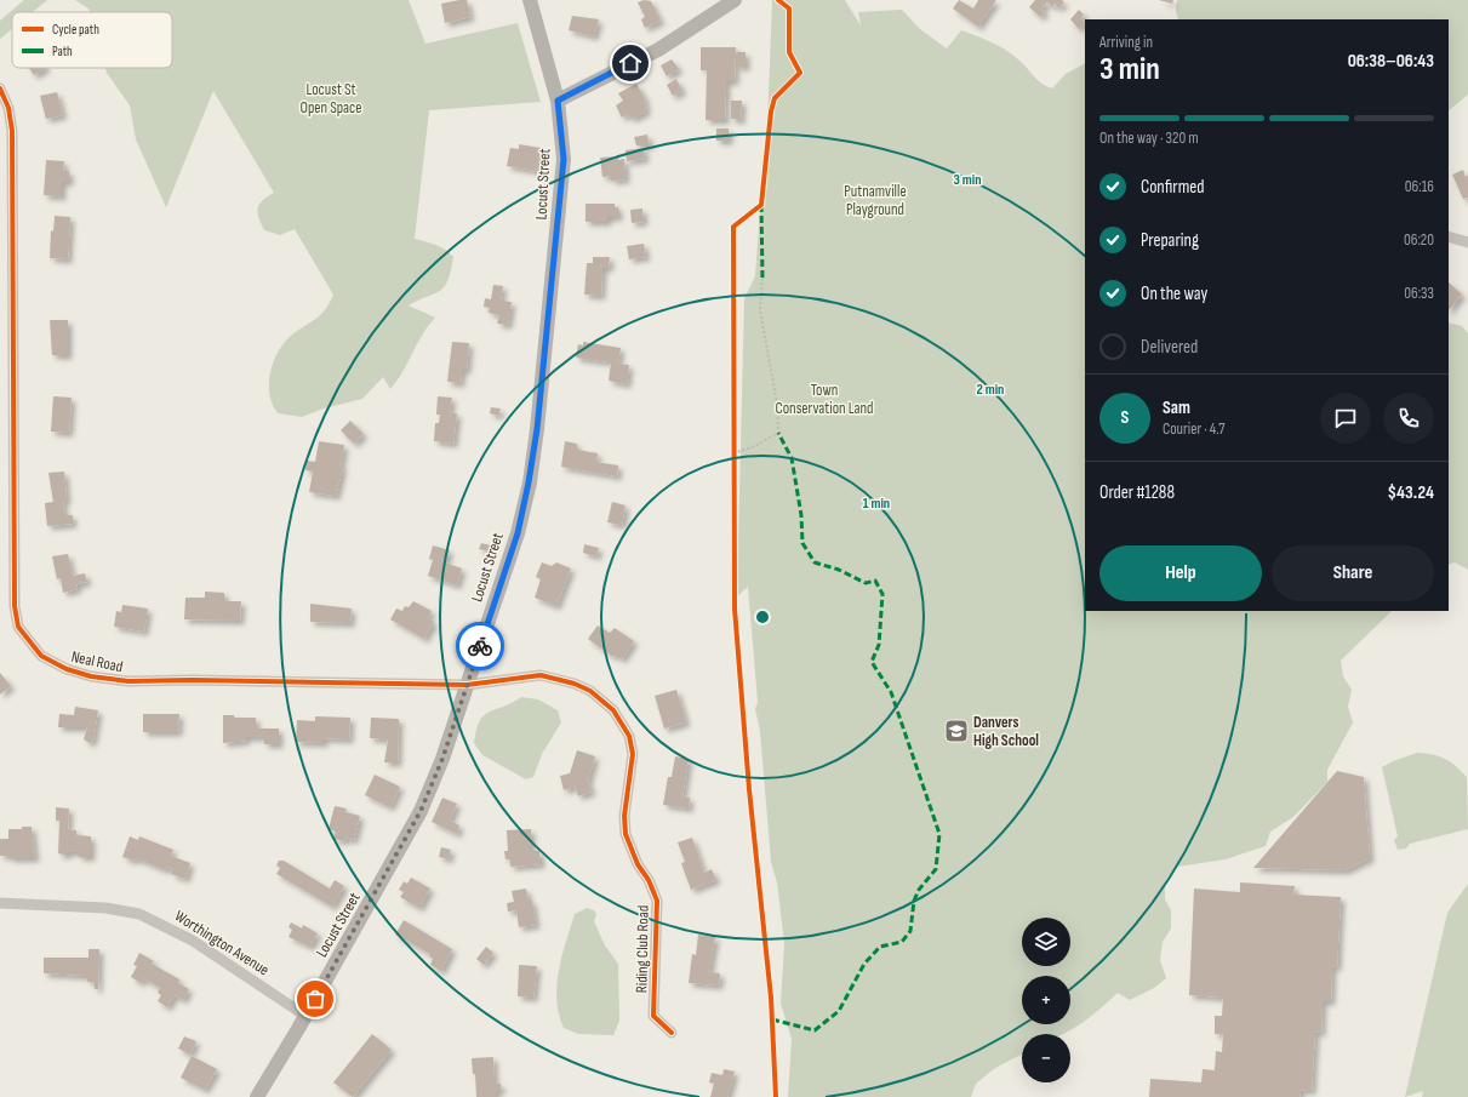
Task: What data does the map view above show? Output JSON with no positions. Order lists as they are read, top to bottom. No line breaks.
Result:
{"streets":{"main road":["Locust Street"],"street":["Neal Road","Worthington Avenue","Riding Club Road"]},"crossings":[["Locust Street","Neal Road"],["Locust Street","Worthington Avenue"],["Locust Street","Riding Club Road"],["Neal Road","Riding Club Road"]],"parks":["Locust St Open Space","Putnamville Playground","Town Conservation Land"],"places":{"school or university":["Danvers High School"]},"legend":["Cycle path","Path"],"page":{"heading":["3 min","Arriving in","06:38–06:43"],"panel":["Sam","Courier · 4.7","Order #1288","$43.24"],"bar":"On the way · 320 m","list":[["Confirmed","06:16"],["Preparing","06:20"],["On the way","06:33"],"Delivered"],"round":"S","buttons":["Help","Share"],"map_buttons":["+","−"]},"rings":["3 min","2 min","1 min"]}
